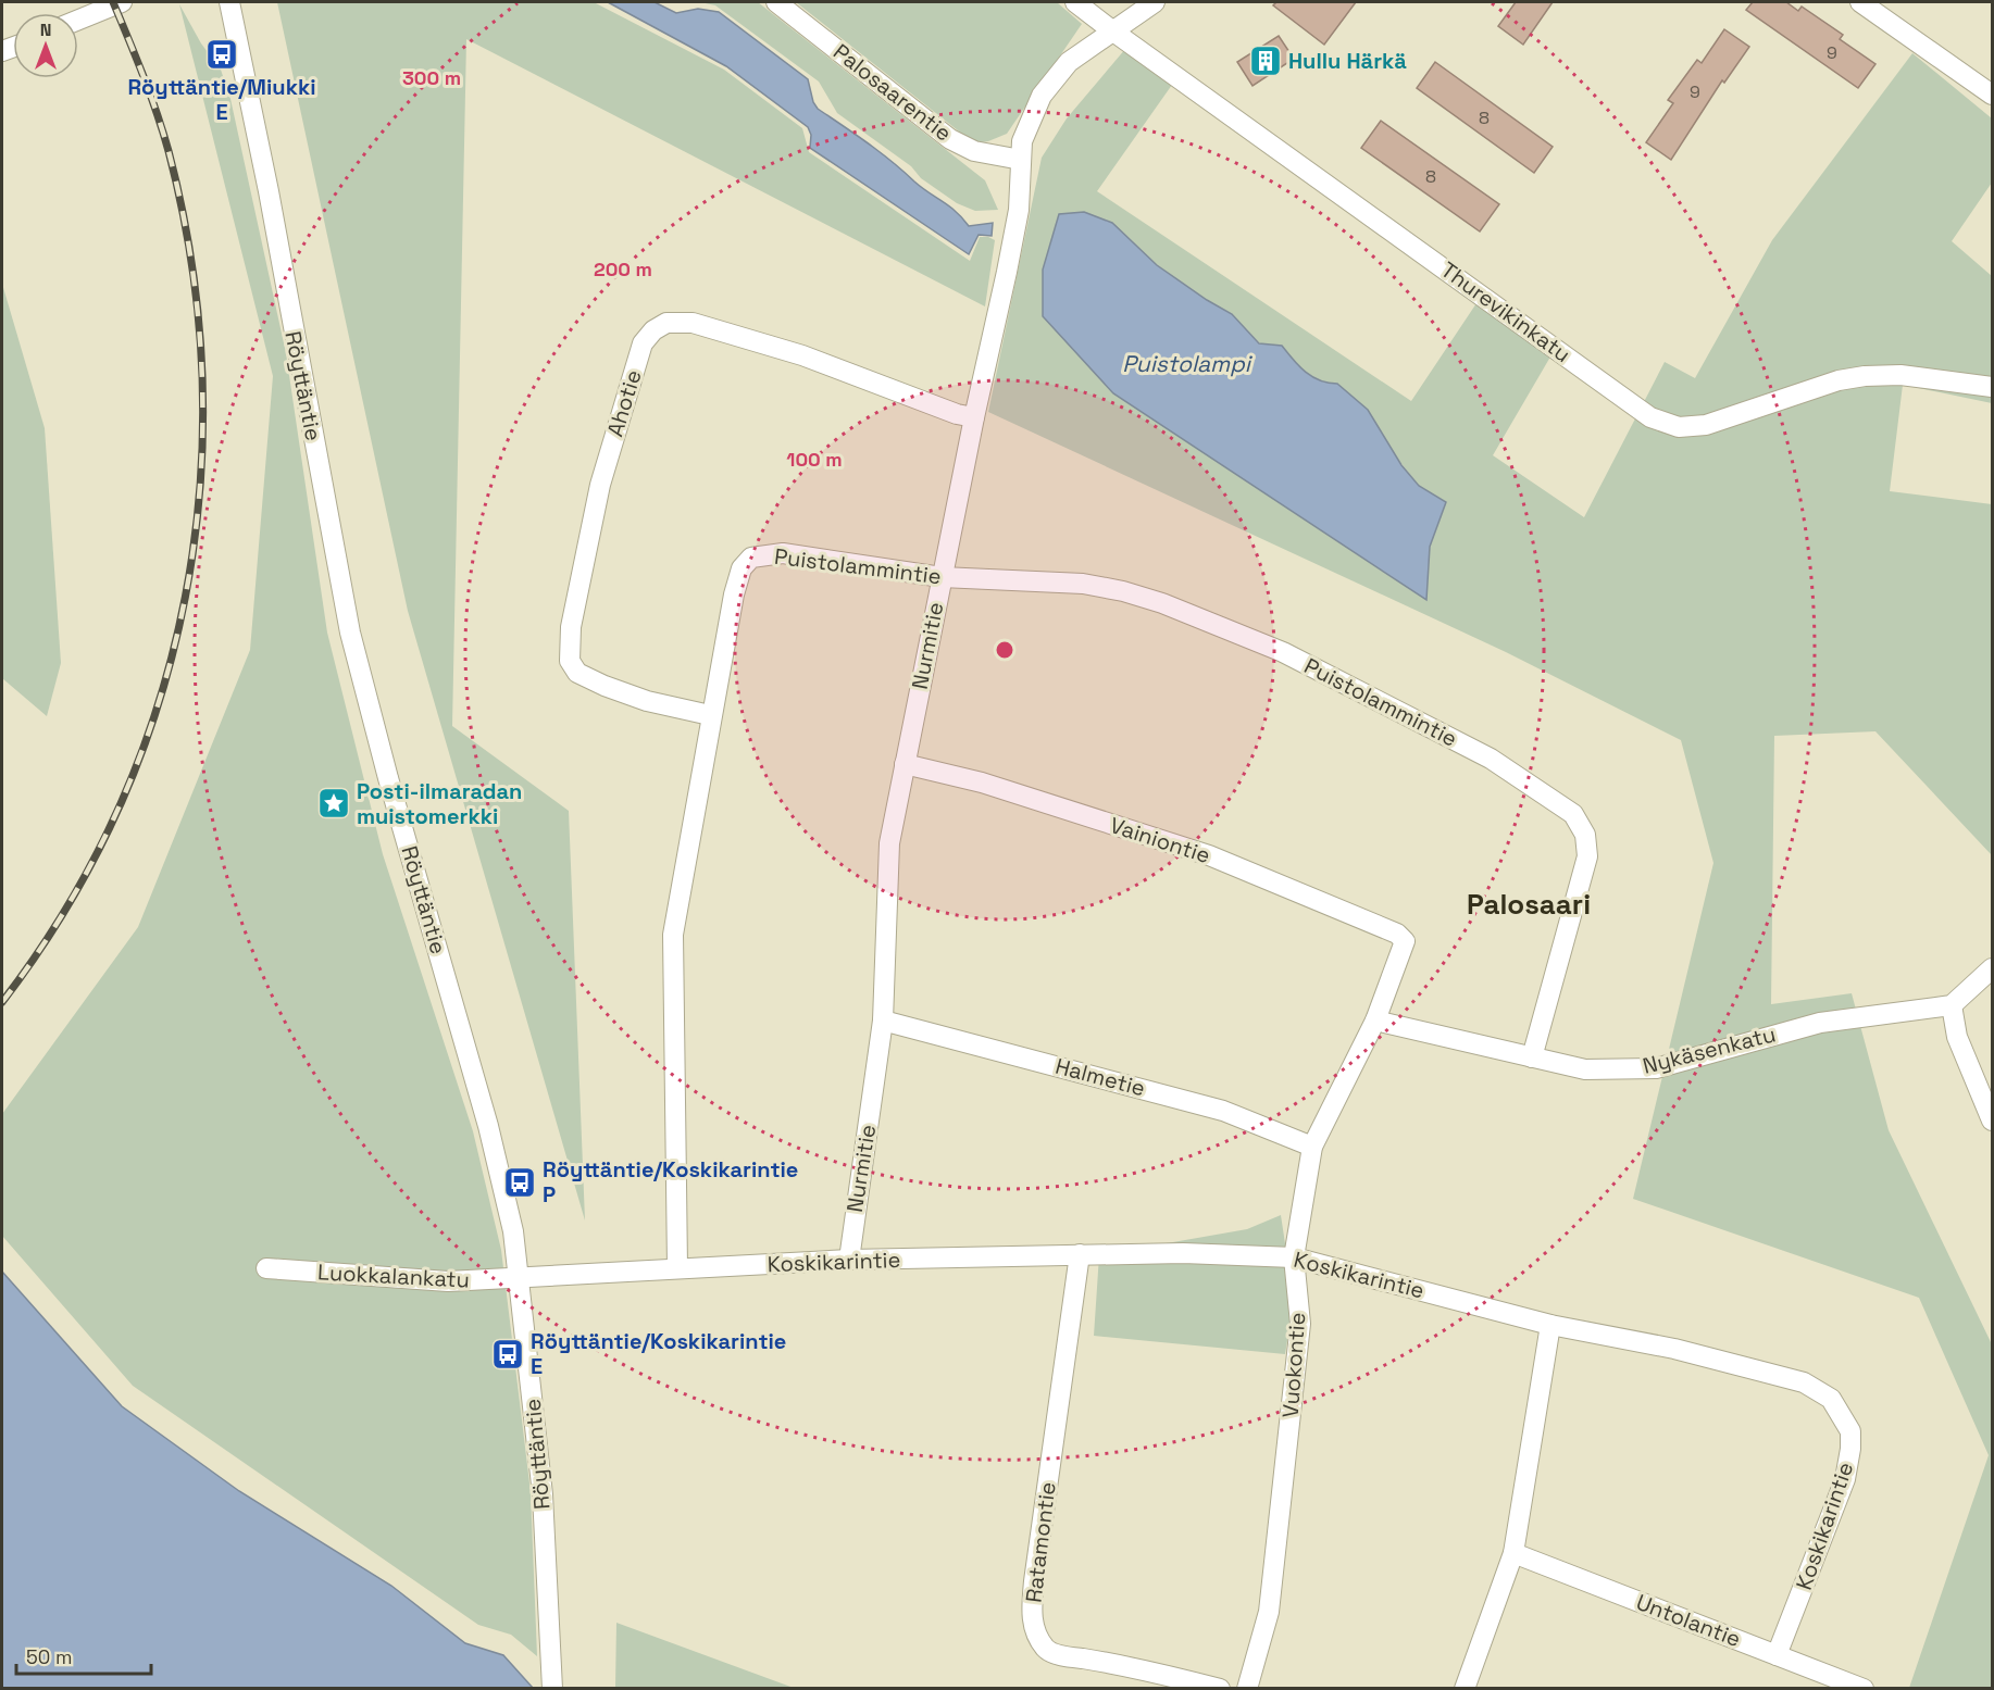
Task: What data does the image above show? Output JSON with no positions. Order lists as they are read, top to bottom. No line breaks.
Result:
{"streets":{"street":["Palosaarentie","Thurevikinkatu","Röyttäntie","Ahotie","Puistolammintie","Nurmitie","Vainiontie","Nykäsenkatu","Halmetie","Koskikarintie","Luokkalankatu","Vuokontie","Ratamontie","Untolantie"]},"crossings":[["Palosaarentie","Nurmitie"],["Thurevikinkatu","Nurmitie"],["Röyttäntie","Koskikarintie"],["Röyttäntie","Luokkalankatu"],["Ahotie","Puistolammintie"],["Ahotie","Nurmitie"],["Puistolammintie","Nurmitie"],["Puistolammintie","Nykäsenkatu"],["Puistolammintie","Koskikarintie"],["Nurmitie","Vainiontie"],["Nurmitie","Halmetie"],["Nurmitie","Koskikarintie"],["Vainiontie","Vuokontie"],["Nykäsenkatu","Vuokontie"],["Halmetie","Vuokontie"],["Koskikarintie","Luokkalankatu"],["Koskikarintie","Vuokontie"],["Koskikarintie","Ratamontie"],["Koskikarintie","Untolantie"]],"districts":["Palosaari"],"water":["Puistolampi"],"places":{"bus stop":["Röyttäntie/Miukki E","Röyttäntie/Koskikarintie P","Röyttäntie/Koskikarintie E"],"building":["Hullu Härkä"],"place":["Posti-ilmaradan muistomerkki"]},"house_numbers":["9","9","8","8"],"scale_bar":"50 m","north":"top","rings":["300 m","200 m","100 m"]}
